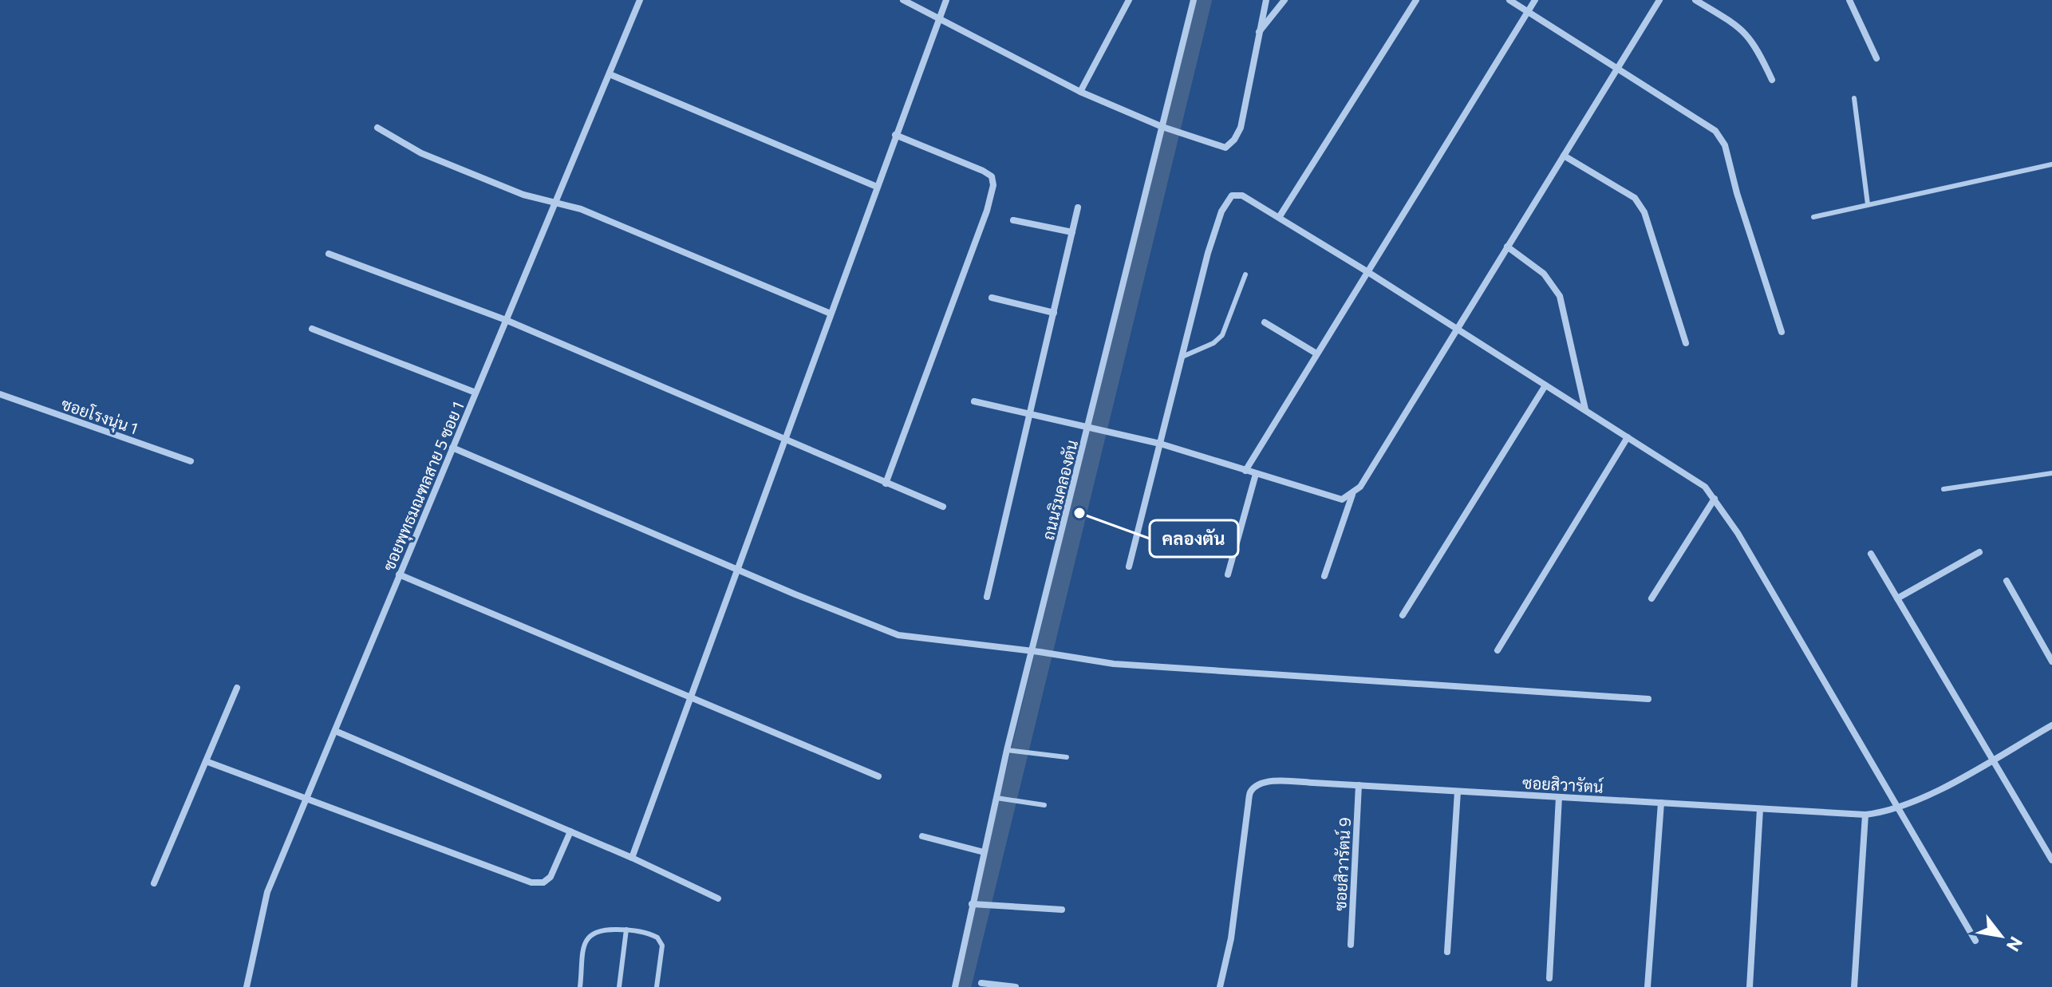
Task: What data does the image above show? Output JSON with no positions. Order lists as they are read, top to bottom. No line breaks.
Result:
{"streets":{"street":["ซอยโรงนุ่น 1","ซอยพุทธมณฑลสาย 5 ซอย 1","ถนนริมคลองตัน","ซอยสิวารัตน์","ซอยสิวารัตน์ 9"]},"crossings":[["ซอยสิวารัตน์","ซอยสิวารัตน์ 9"]],"places":["คลองตัน"],"north":"bottom right"}
